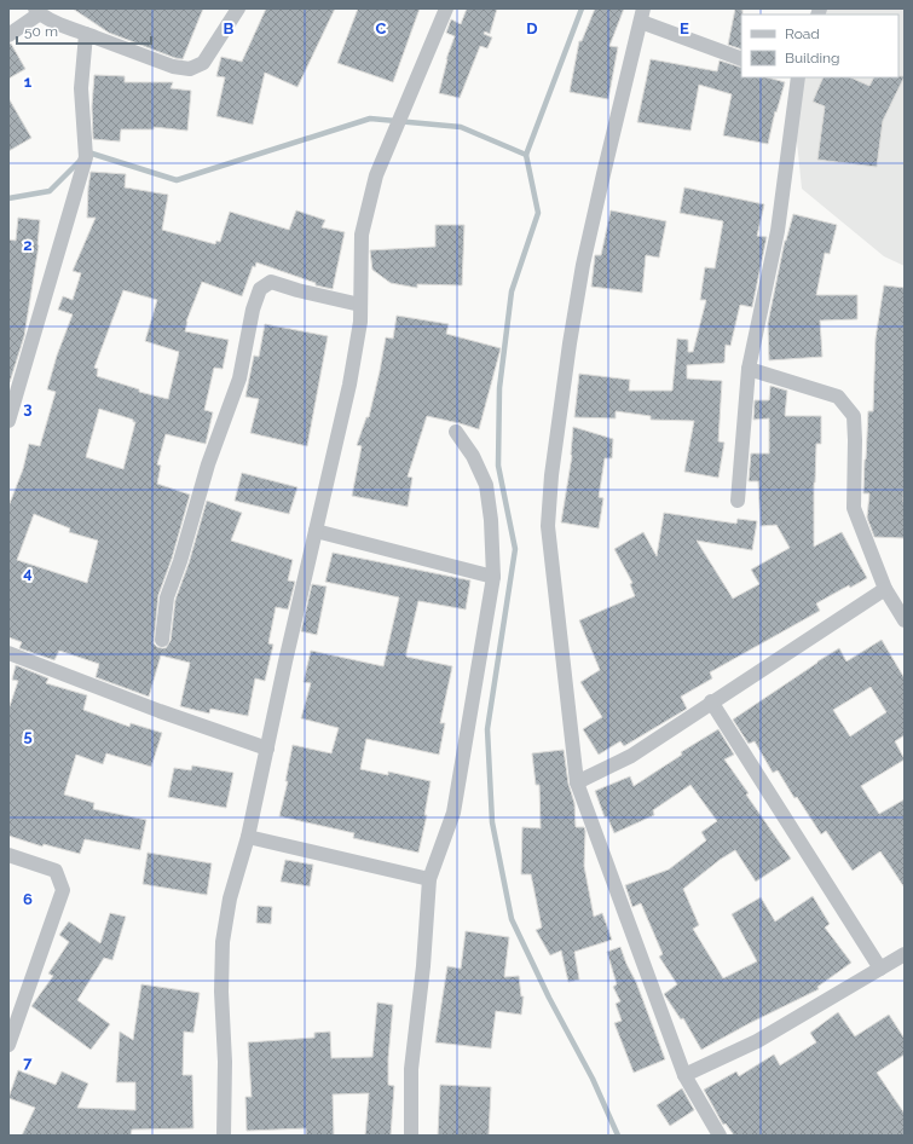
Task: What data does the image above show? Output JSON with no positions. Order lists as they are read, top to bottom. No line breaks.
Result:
{"legend":["Road","Building"],"scale_bar":"50 m","grid":{"columns":["B","C","D","E"],"rows":["1","2","3","4","5","6","7"]}}
